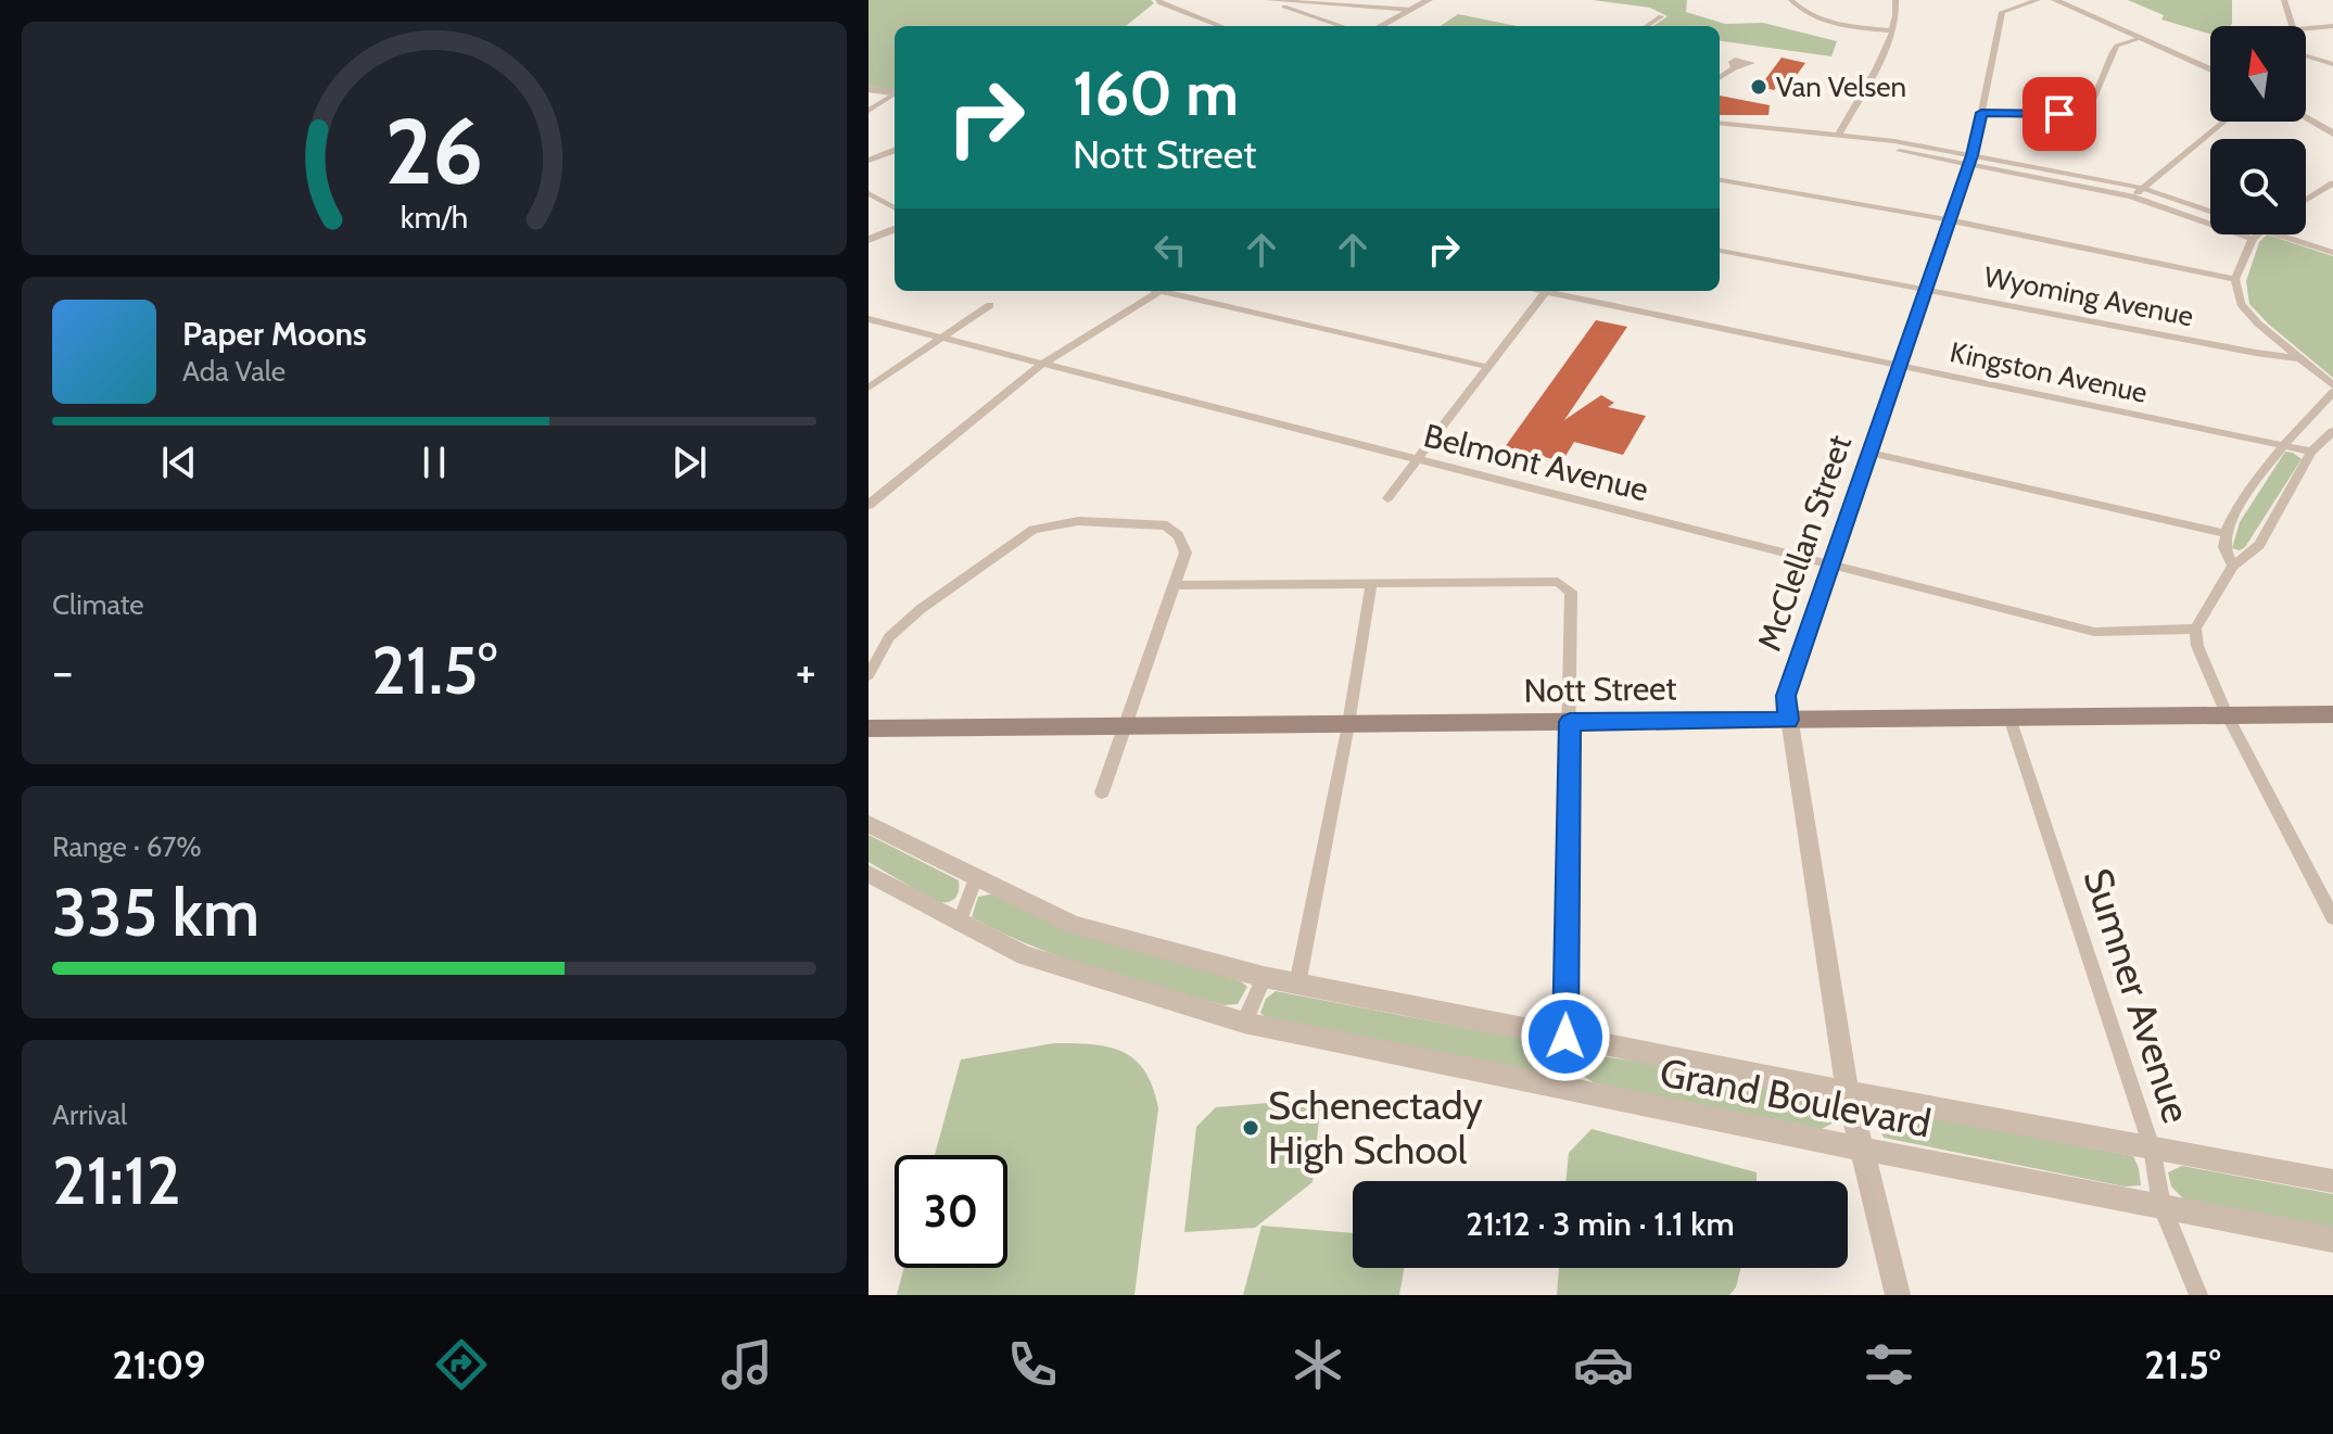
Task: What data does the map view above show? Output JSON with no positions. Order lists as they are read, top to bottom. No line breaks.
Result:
{"streets":{"main road":["Nott Street"],"street":["Wyoming Avenue","Kingston Avenue","Belmont Avenue","McClellan Street","Sumner Avenue","Grand Boulevard"]},"crossings":[["Wyoming Avenue","McClellan Street"],["Kingston Avenue","McClellan Street"],["Belmont Avenue","McClellan Street"],["McClellan Street","Nott Street"],["McClellan Street","Grand Boulevard"],["Nott Street","Sumner Avenue"],["Sumner Avenue","Grand Boulevard"]],"places":["Van Velsen","Schenectady High School"],"north":"top","page":{"turn":["160 m","Nott Street"],"song":["Paper Moons","Ada Vale"],"tile":["Climate",["Range · 67%","335 km"],["Arrival","21:12"]],"heat":["−","21.5°","+"],"limit":"30","trip":"21:12 · 3 min · 1.1 km","tabs":["21:09","21.5°"],"gauge":["26","km/h"]}}
